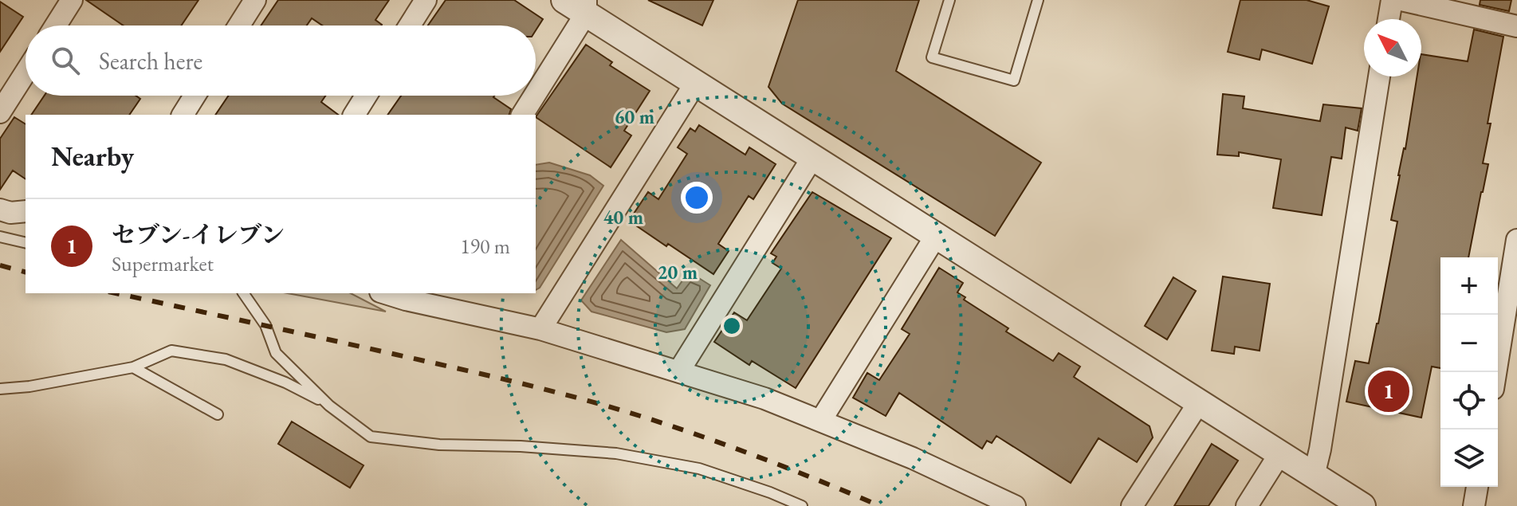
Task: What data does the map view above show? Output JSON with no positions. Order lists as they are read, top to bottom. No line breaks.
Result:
{"north":"top left","page":{"search":"Search here","heading":"Nearby","list":[{"mark":"1","name":"セブン-イレブン","note":"Supermarket","value":"190 m"}],"map_buttons":["+","−"],"pins":"1"},"rings":["60 m","40 m","20 m"]}
